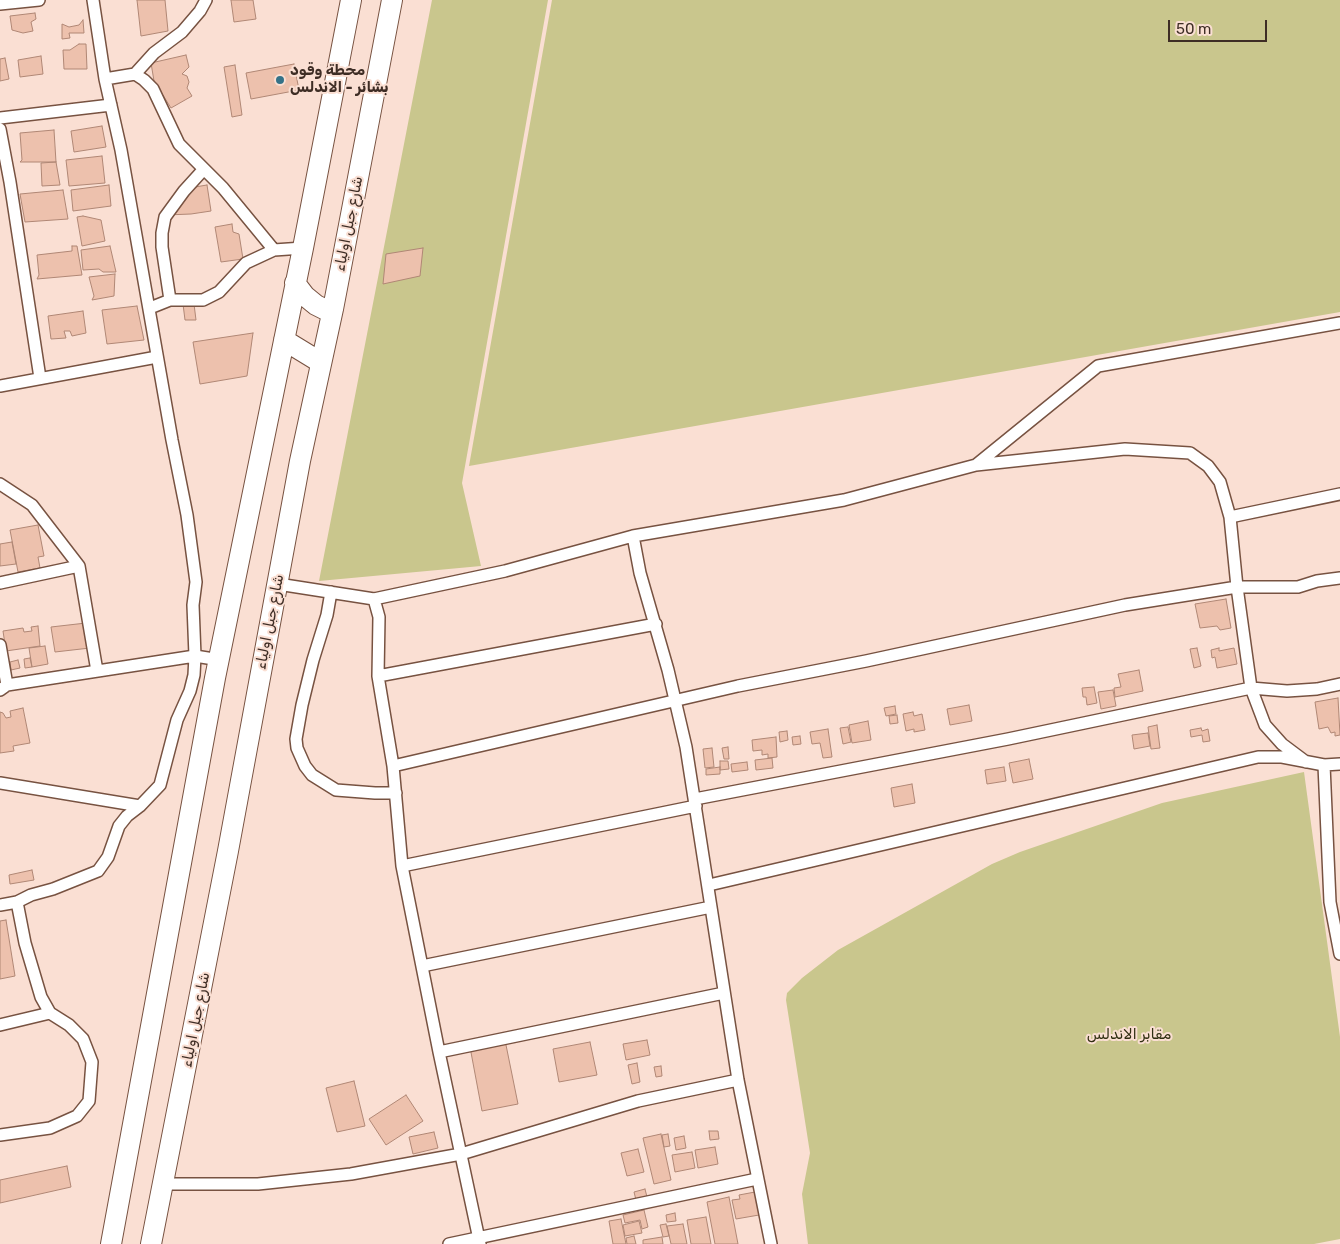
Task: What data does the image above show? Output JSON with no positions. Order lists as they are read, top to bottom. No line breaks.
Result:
{"streets":{"highway":["شارع جبل اولياء"]},"parks":["مقابر الاندلس"],"places":["محطة وقود بشائر - الاندلس"],"scale_bar":"50 m"}
